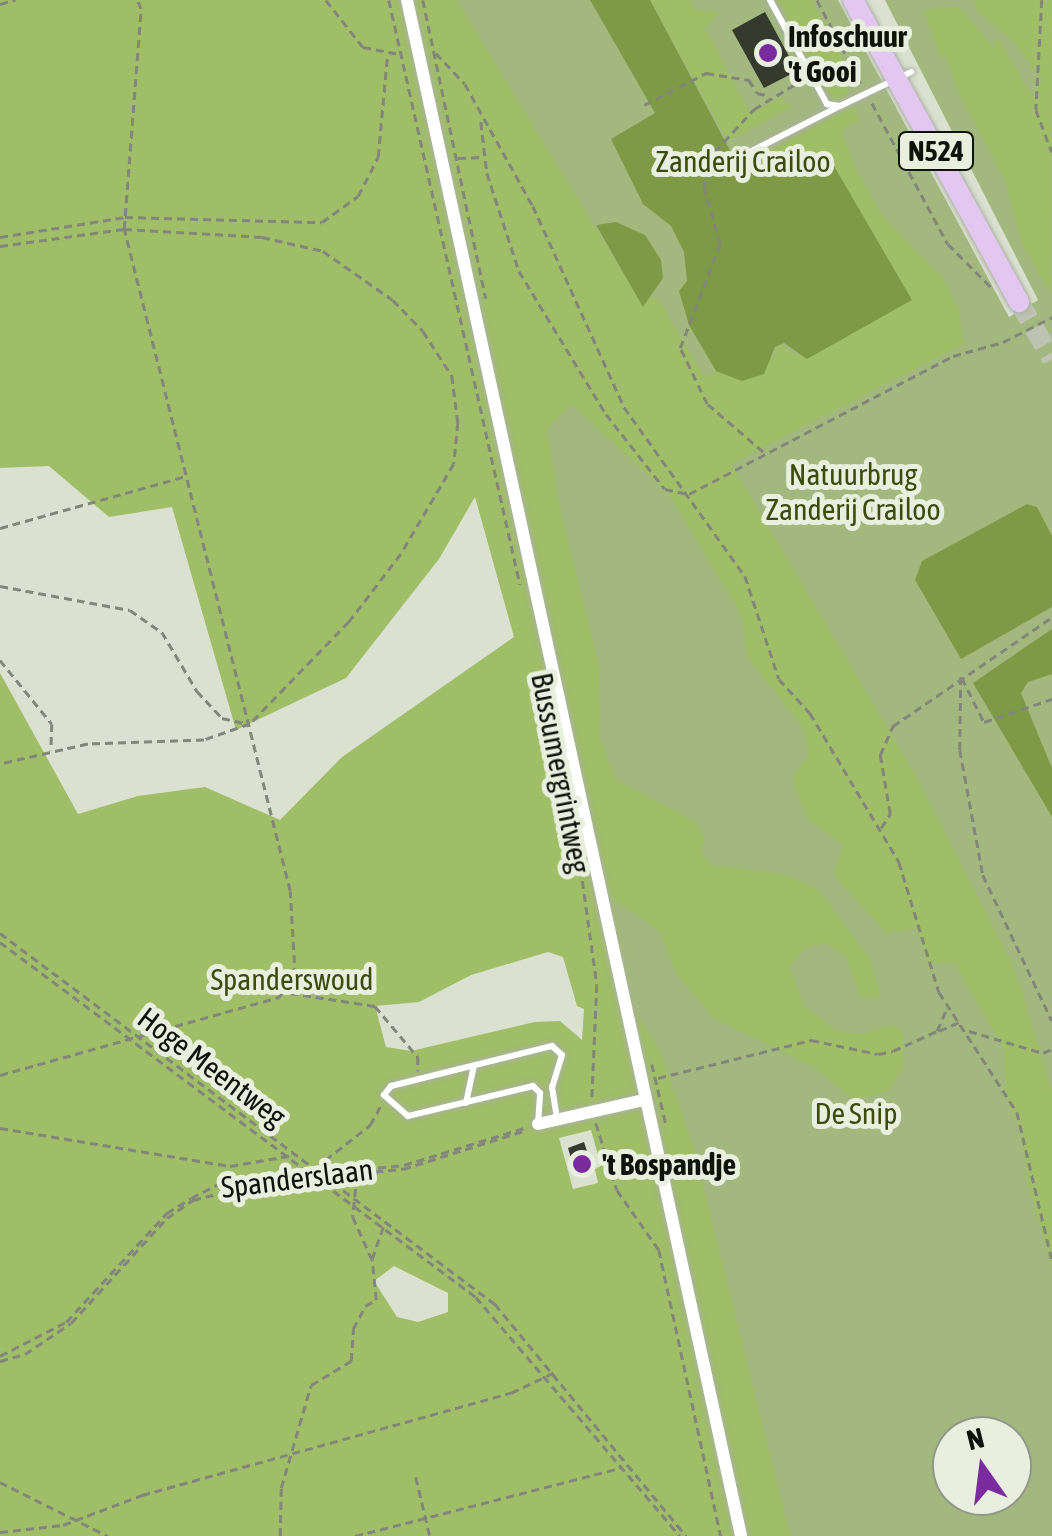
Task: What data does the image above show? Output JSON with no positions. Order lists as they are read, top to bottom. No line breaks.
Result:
{"streets":{"main road":["N524"],"street":["Bussumergrintweg"],"path":["Hoge Meentweg","Spanderslaan"]},"crossings":[["Hoge Meentweg","Spanderslaan"]],"parks":["Zanderij Crailoo","Natuurbrug Zanderij Crailoo","Spanderswoud","De Snip"],"places":["Infoschuur 't Gooi","'t Bospandje"],"north":"top"}
